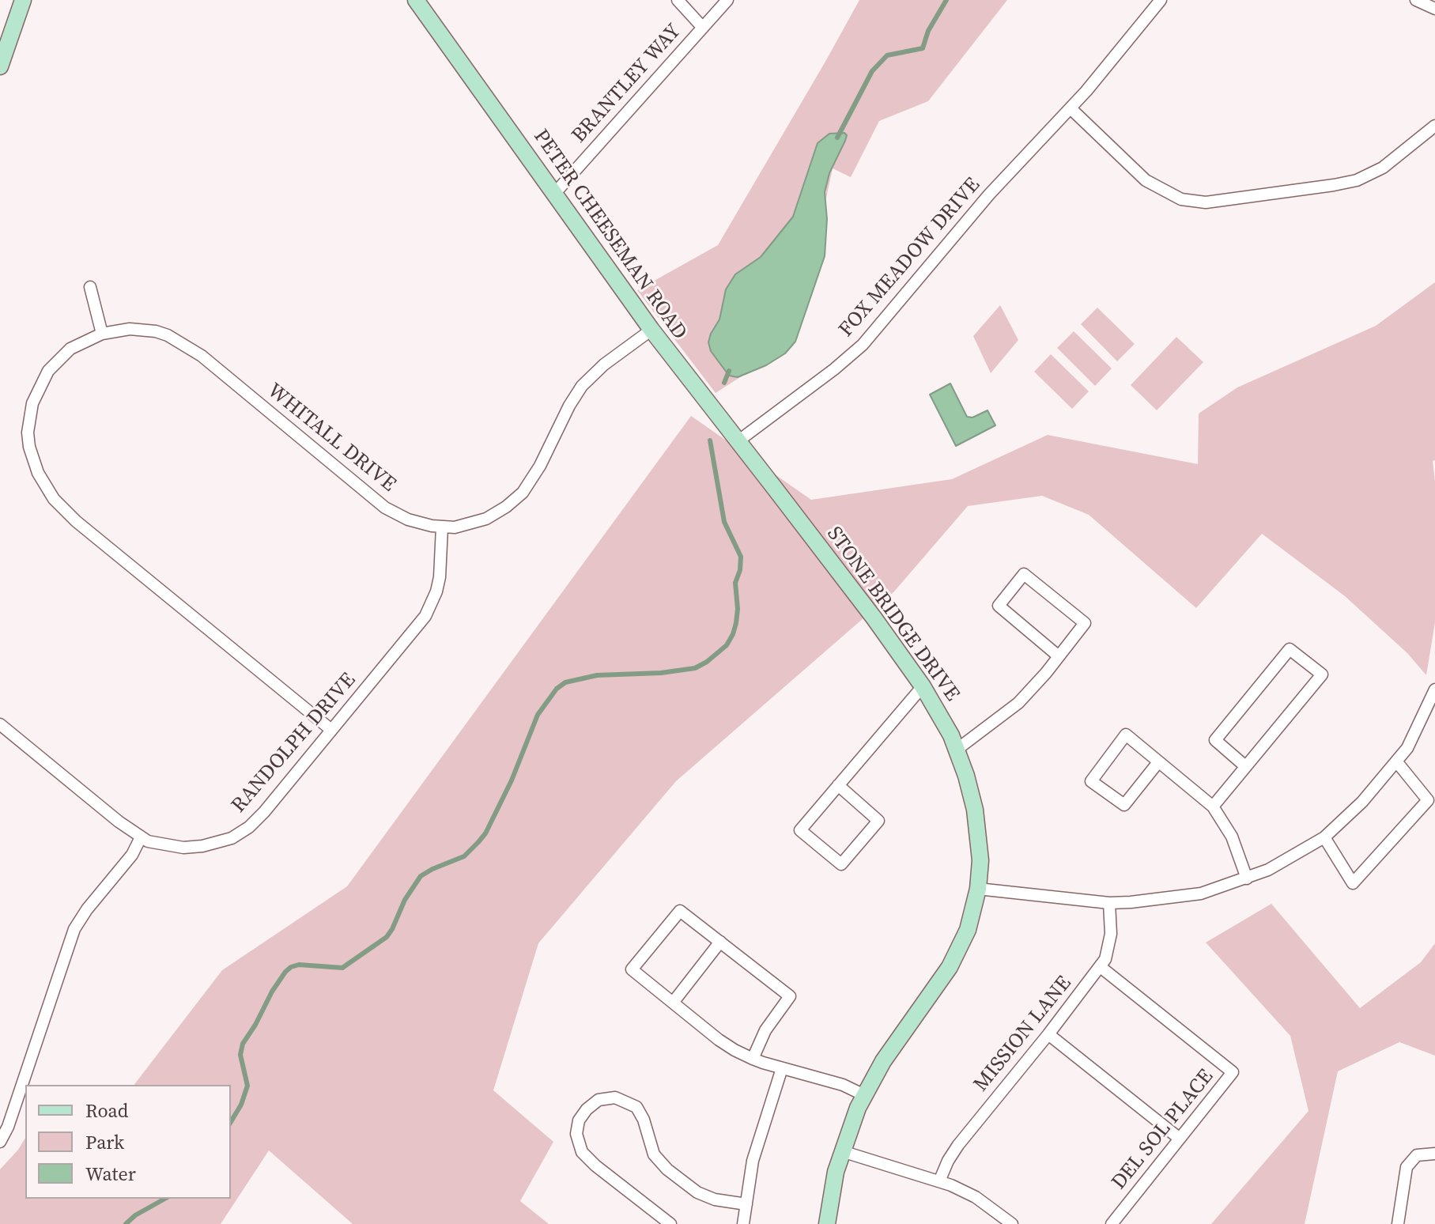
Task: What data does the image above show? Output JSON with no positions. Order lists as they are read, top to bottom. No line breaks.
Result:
{"streets":{"street":["BRANTLEY WAY","PETER CHEESEMAN ROAD","FOX MEADOW DRIVE","WHITALL DRIVE","STONE BRIDGE DRIVE","RANDOLPH DRIVE","MISSION LANE","DEL SOL PLACE"]},"crossings":[["BRANTLEY WAY","PETER CHEESEMAN ROAD"],["PETER CHEESEMAN ROAD","FOX MEADOW DRIVE"],["PETER CHEESEMAN ROAD","WHITALL DRIVE"],["PETER CHEESEMAN ROAD","STONE BRIDGE DRIVE"],["WHITALL DRIVE","RANDOLPH DRIVE"],["MISSION LANE","DEL SOL PLACE"]],"legend":["Road","Park","Water"]}
